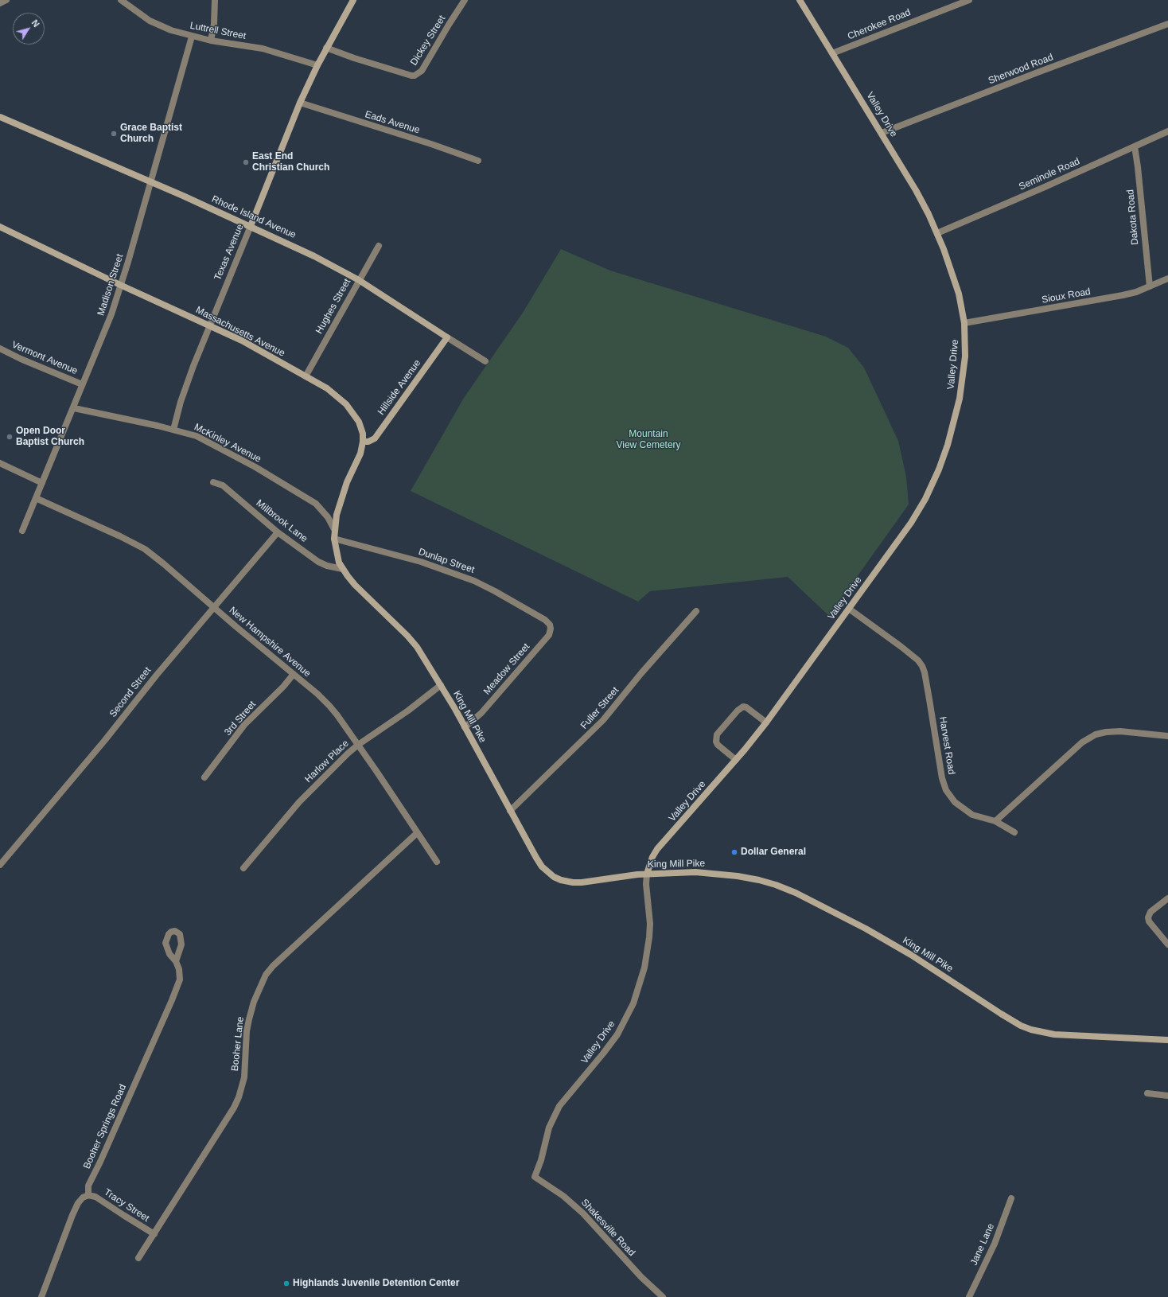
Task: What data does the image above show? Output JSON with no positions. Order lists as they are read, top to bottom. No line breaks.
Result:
{"streets":{"main road":["Valley Drive","Rhode Island Avenue","Texas Avenue","Massachusetts Avenue","Hillside Avenue","King Mill Pike"],"street":["Cherokee Road","Luttrell Street","Dickey Street","Sherwood Road","Eads Avenue","Seminole Road","Dakota Road","Madison Street","Sioux Road","Hughes Street","Vermont Avenue","McKinley Avenue","Millbrook Lane","Dunlap Street","New Hampshire Avenue","Meadow Street","Second Street","Fuller Street","3rd Street","Harvest Road","Harlow Place","Booher Lane","Booher Springs Road","Tracy Street","Shakesville Road","Jane Lane"]},"crossings":[["Cherokee Road","Valley Drive"],["Luttrell Street","Texas Avenue"],["Luttrell Street","Madison Street"],["Dickey Street","Texas Avenue"],["Sherwood Road","Valley Drive"],["Valley Drive","Seminole Road"],["Valley Drive","Sioux Road"],["Valley Drive","King Mill Pike"],["Valley Drive","Harvest Road"],["Valley Drive","Shakesville Road"],["Eads Avenue","Texas Avenue"],["Seminole Road","Dakota Road"],["Rhode Island Avenue","Texas Avenue"],["Rhode Island Avenue","Madison Street"],["Rhode Island Avenue","Hughes Street"],["Rhode Island Avenue","Hillside Avenue"],["Dakota Road","Sioux Road"],["Texas Avenue","Massachusetts Avenue"],["Texas Avenue","McKinley Avenue"],["Madison Street","Massachusetts Avenue"],["Madison Street","Vermont Avenue"],["Madison Street","McKinley Avenue"],["Madison Street","New Hampshire Avenue"],["Hughes Street","Massachusetts Avenue"],["Massachusetts Avenue","Hillside Avenue"],["Massachusetts Avenue","McKinley Avenue"],["Millbrook Lane","Second Street"],["Millbrook Lane","King Mill Pike"],["Dunlap Street","Meadow Street"],["Dunlap Street","King Mill Pike"],["New Hampshire Avenue","Second Street"],["New Hampshire Avenue","3rd Street"],["New Hampshire Avenue","Harlow Place"],["New Hampshire Avenue","Booher Lane"],["Meadow Street","King Mill Pike"],["Fuller Street","King Mill Pike"],["King Mill Pike","Harlow Place"],["Booher Lane","Tracy Street"],["Booher Springs Road","Tracy Street"]],"parks":["Mountain View Cemetery"],"places":["Grace Baptist Church","East End Christian Church","Open Door Baptist Church","Dollar General","Highlands Juvenile Detention Center"],"north":"top right"}
